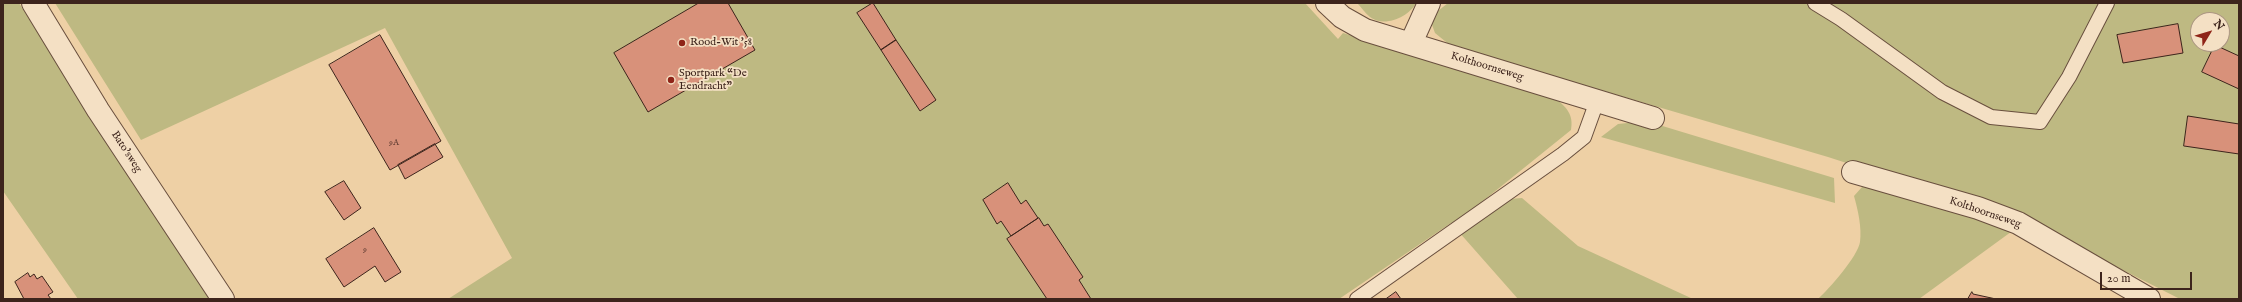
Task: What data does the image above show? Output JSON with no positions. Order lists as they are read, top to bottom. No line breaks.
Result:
{"streets":{"street":["Kolthoornseweg","Bato'sweg"]},"places":["Rood-Wit '58","Sportpark “De Eendracht”"],"house_numbers":["9A","9"],"scale_bar":"20 m","north":"top right"}
